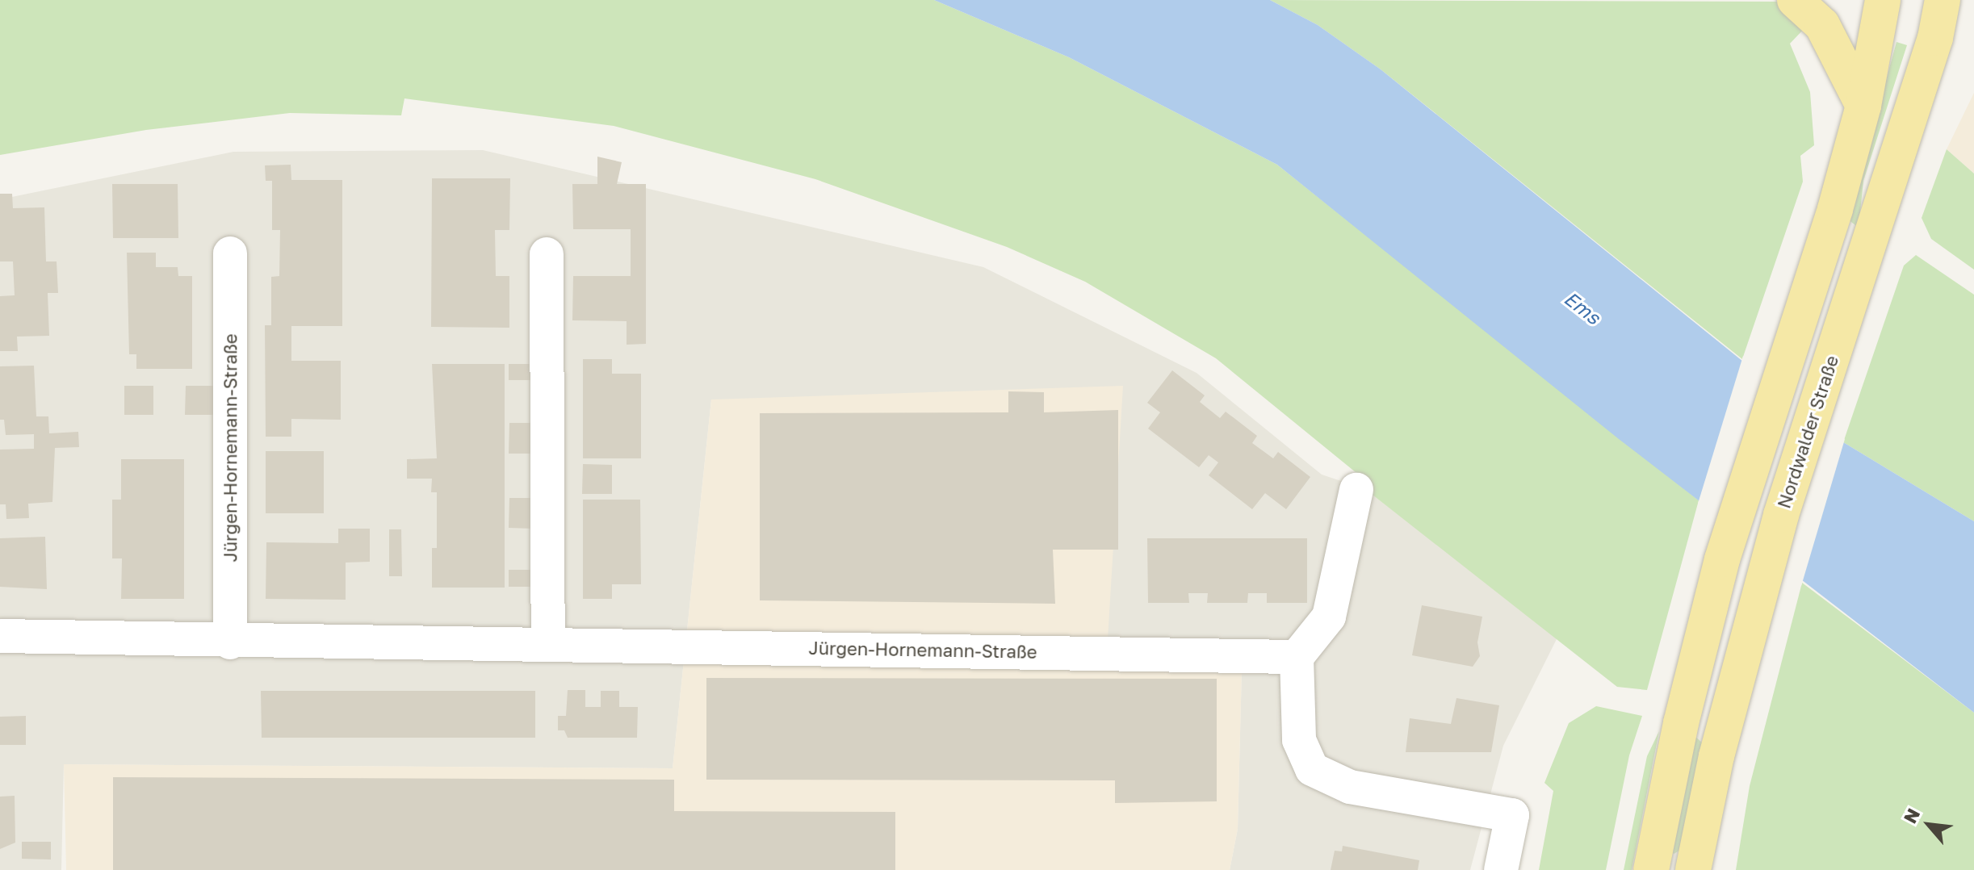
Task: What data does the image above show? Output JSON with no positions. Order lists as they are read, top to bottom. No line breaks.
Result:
{"streets":{"main road":["Nordwalder Straße"],"street":["Jürgen-Hornemann-Straße"]},"water":["Ems"],"north":"top left"}
